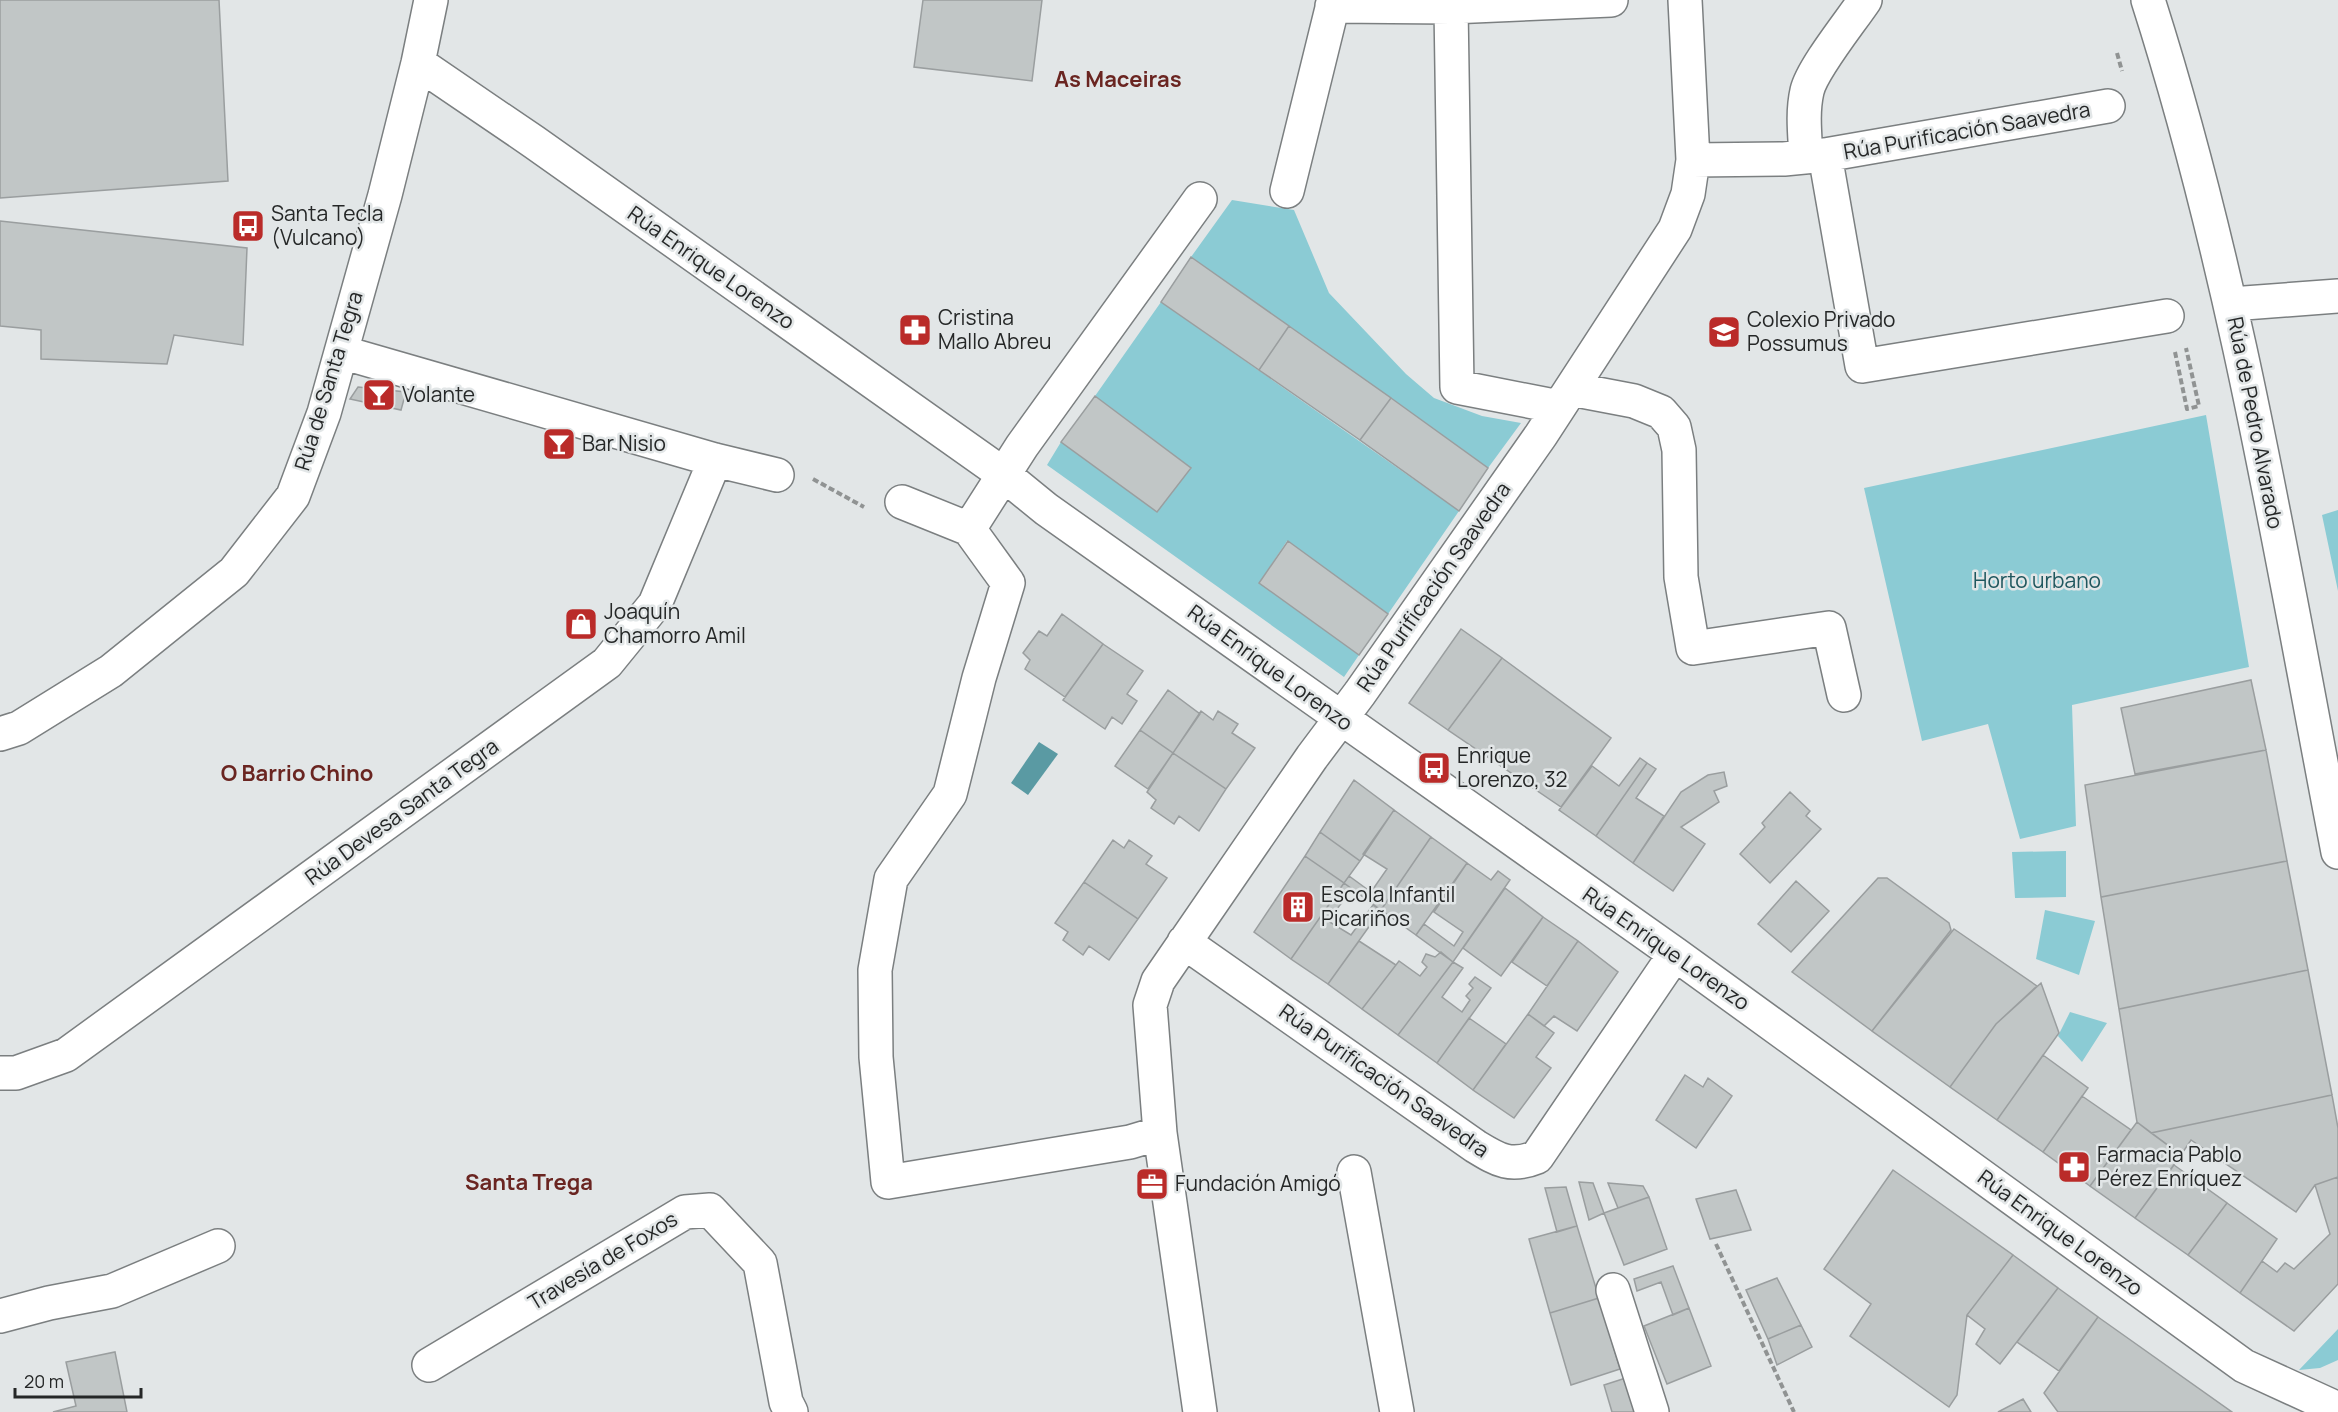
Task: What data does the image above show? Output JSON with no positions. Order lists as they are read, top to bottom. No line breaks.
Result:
{"streets":{"street":["Rúa Purificación Saavedra","Rúa Enrique Lorenzo","Rúa de Santa Tegra","Rúa de Pedro Alvarado","Rúa Devesa Santa Tegra","Travesía de Foxos"]},"crossings":[["Rúa Purificación Saavedra","Rúa Enrique Lorenzo"],["Rúa Enrique Lorenzo","Rúa de Santa Tegra"]],"districts":["As Maceiras","O Barrio Chino","Santa Trega"],"parks":["Horto urbano"],"places":{"bus stop":["Santa Tecla (Vulcano)","Enrique Lorenzo, 32"],"pharmacy":["Cristina Mallo Abreu","Farmacia Pablo Pérez Enríquez"],"school or university":["Colexio Privado Possumus"],"bar":["Volante","Bar Nisio"],"shop":["Joaquín Chamorro Amil"],"building":["Escola Infantil Picariños"],"office":["Fundación Amigó"]},"scale_bar":"20 m"}
